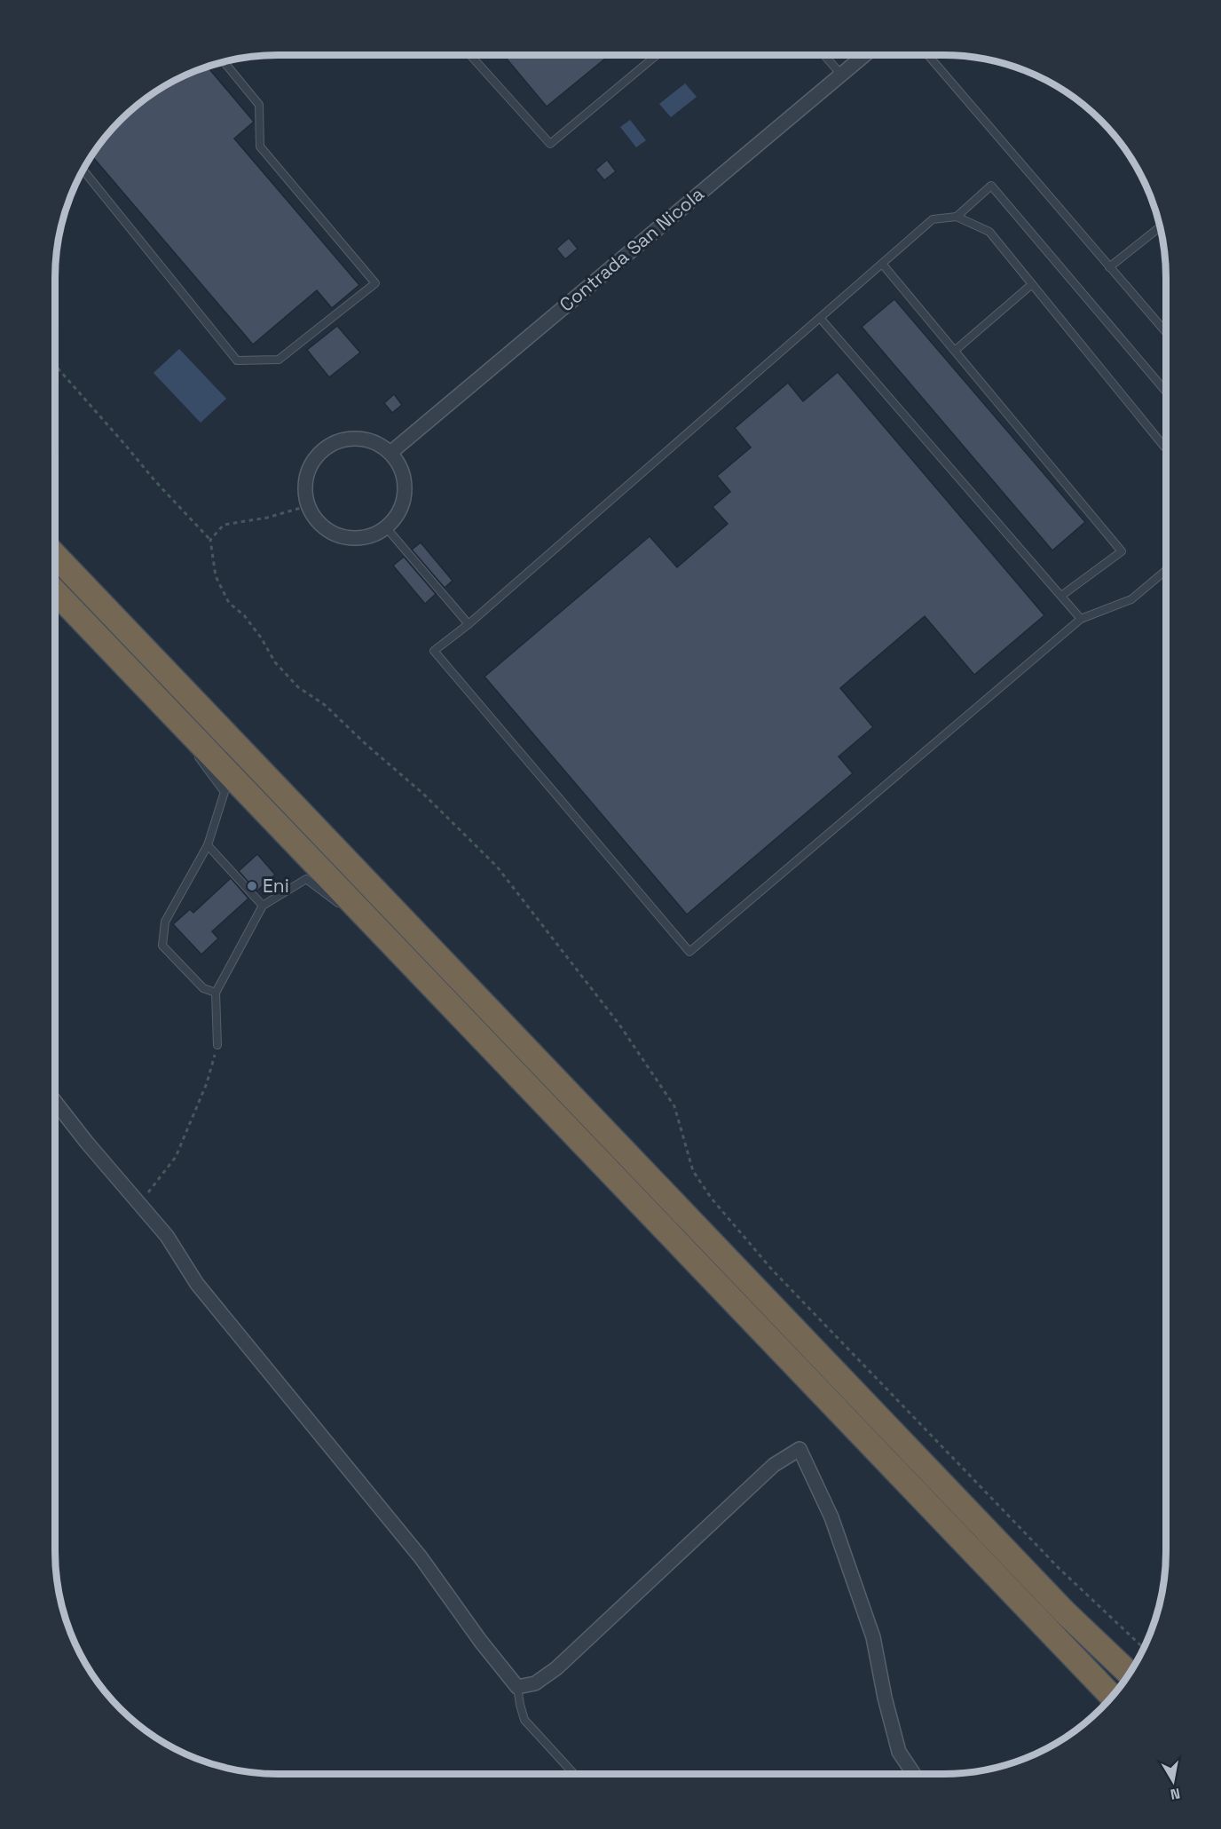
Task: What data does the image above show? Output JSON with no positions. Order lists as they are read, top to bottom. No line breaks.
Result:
{"streets":{"street":["Contrada San Nicola"]},"places":["Eni"],"north":"bottom"}
